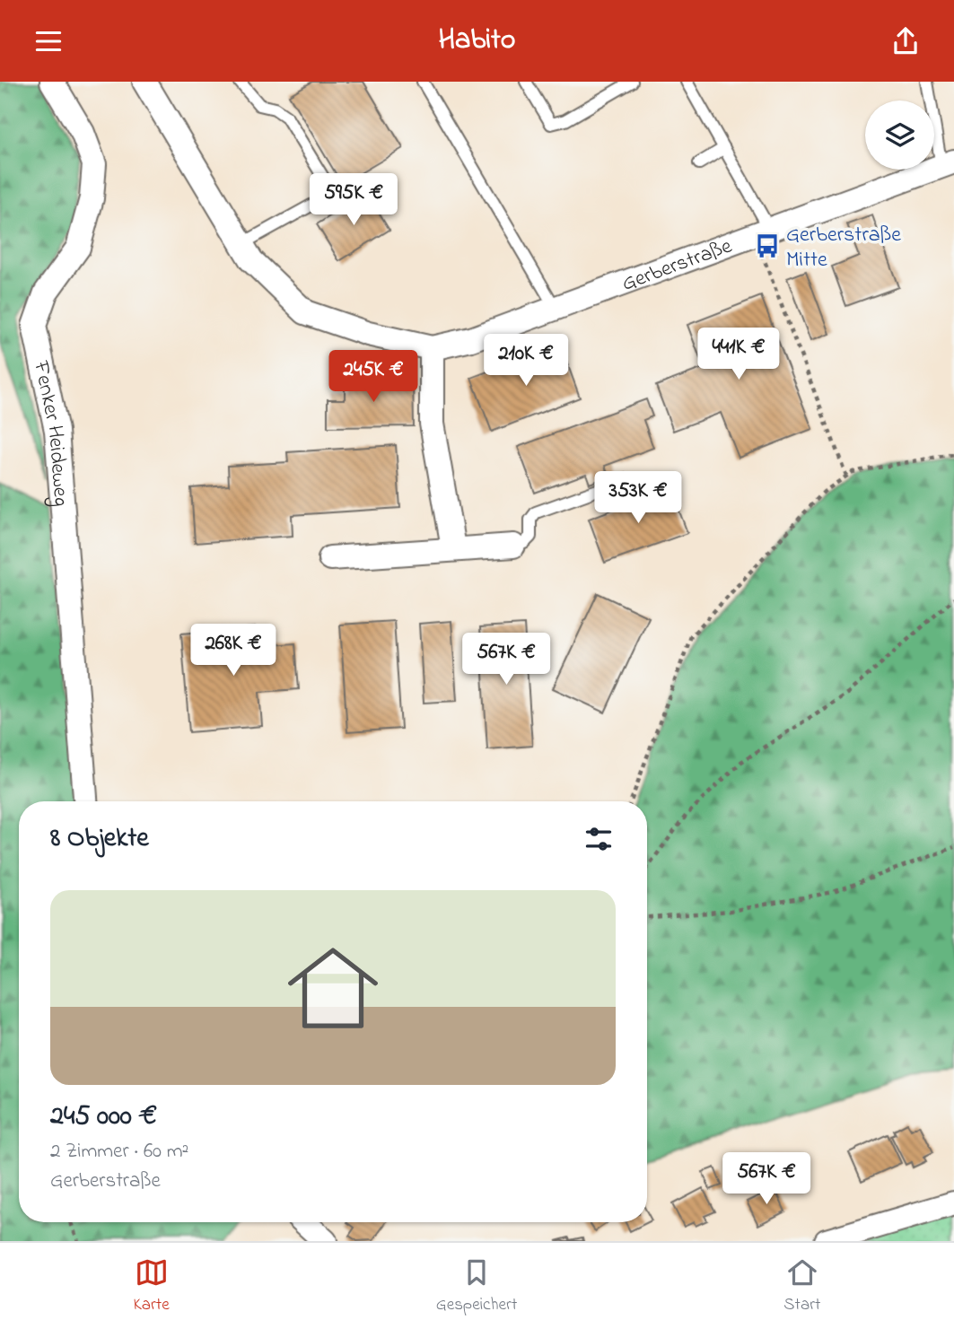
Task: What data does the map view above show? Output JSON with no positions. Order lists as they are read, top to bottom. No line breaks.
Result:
{"streets":{"street":["Gerberstraße","Fenker Heideweg"]},"places":{"bus stop":["Gerberstraße Mitte"]},"page":{"header":"Habito","price":["595K €","441K €","210K €","245K €","353K €","268K €","567K €","567K €"],"heading":"8 Objekte","list":[{"name":"245 000 €","note":"2 Zimmer · 60 m² · Gerberstraße"}],"tabs":["Karte","Gespeichert","Start"]}}
